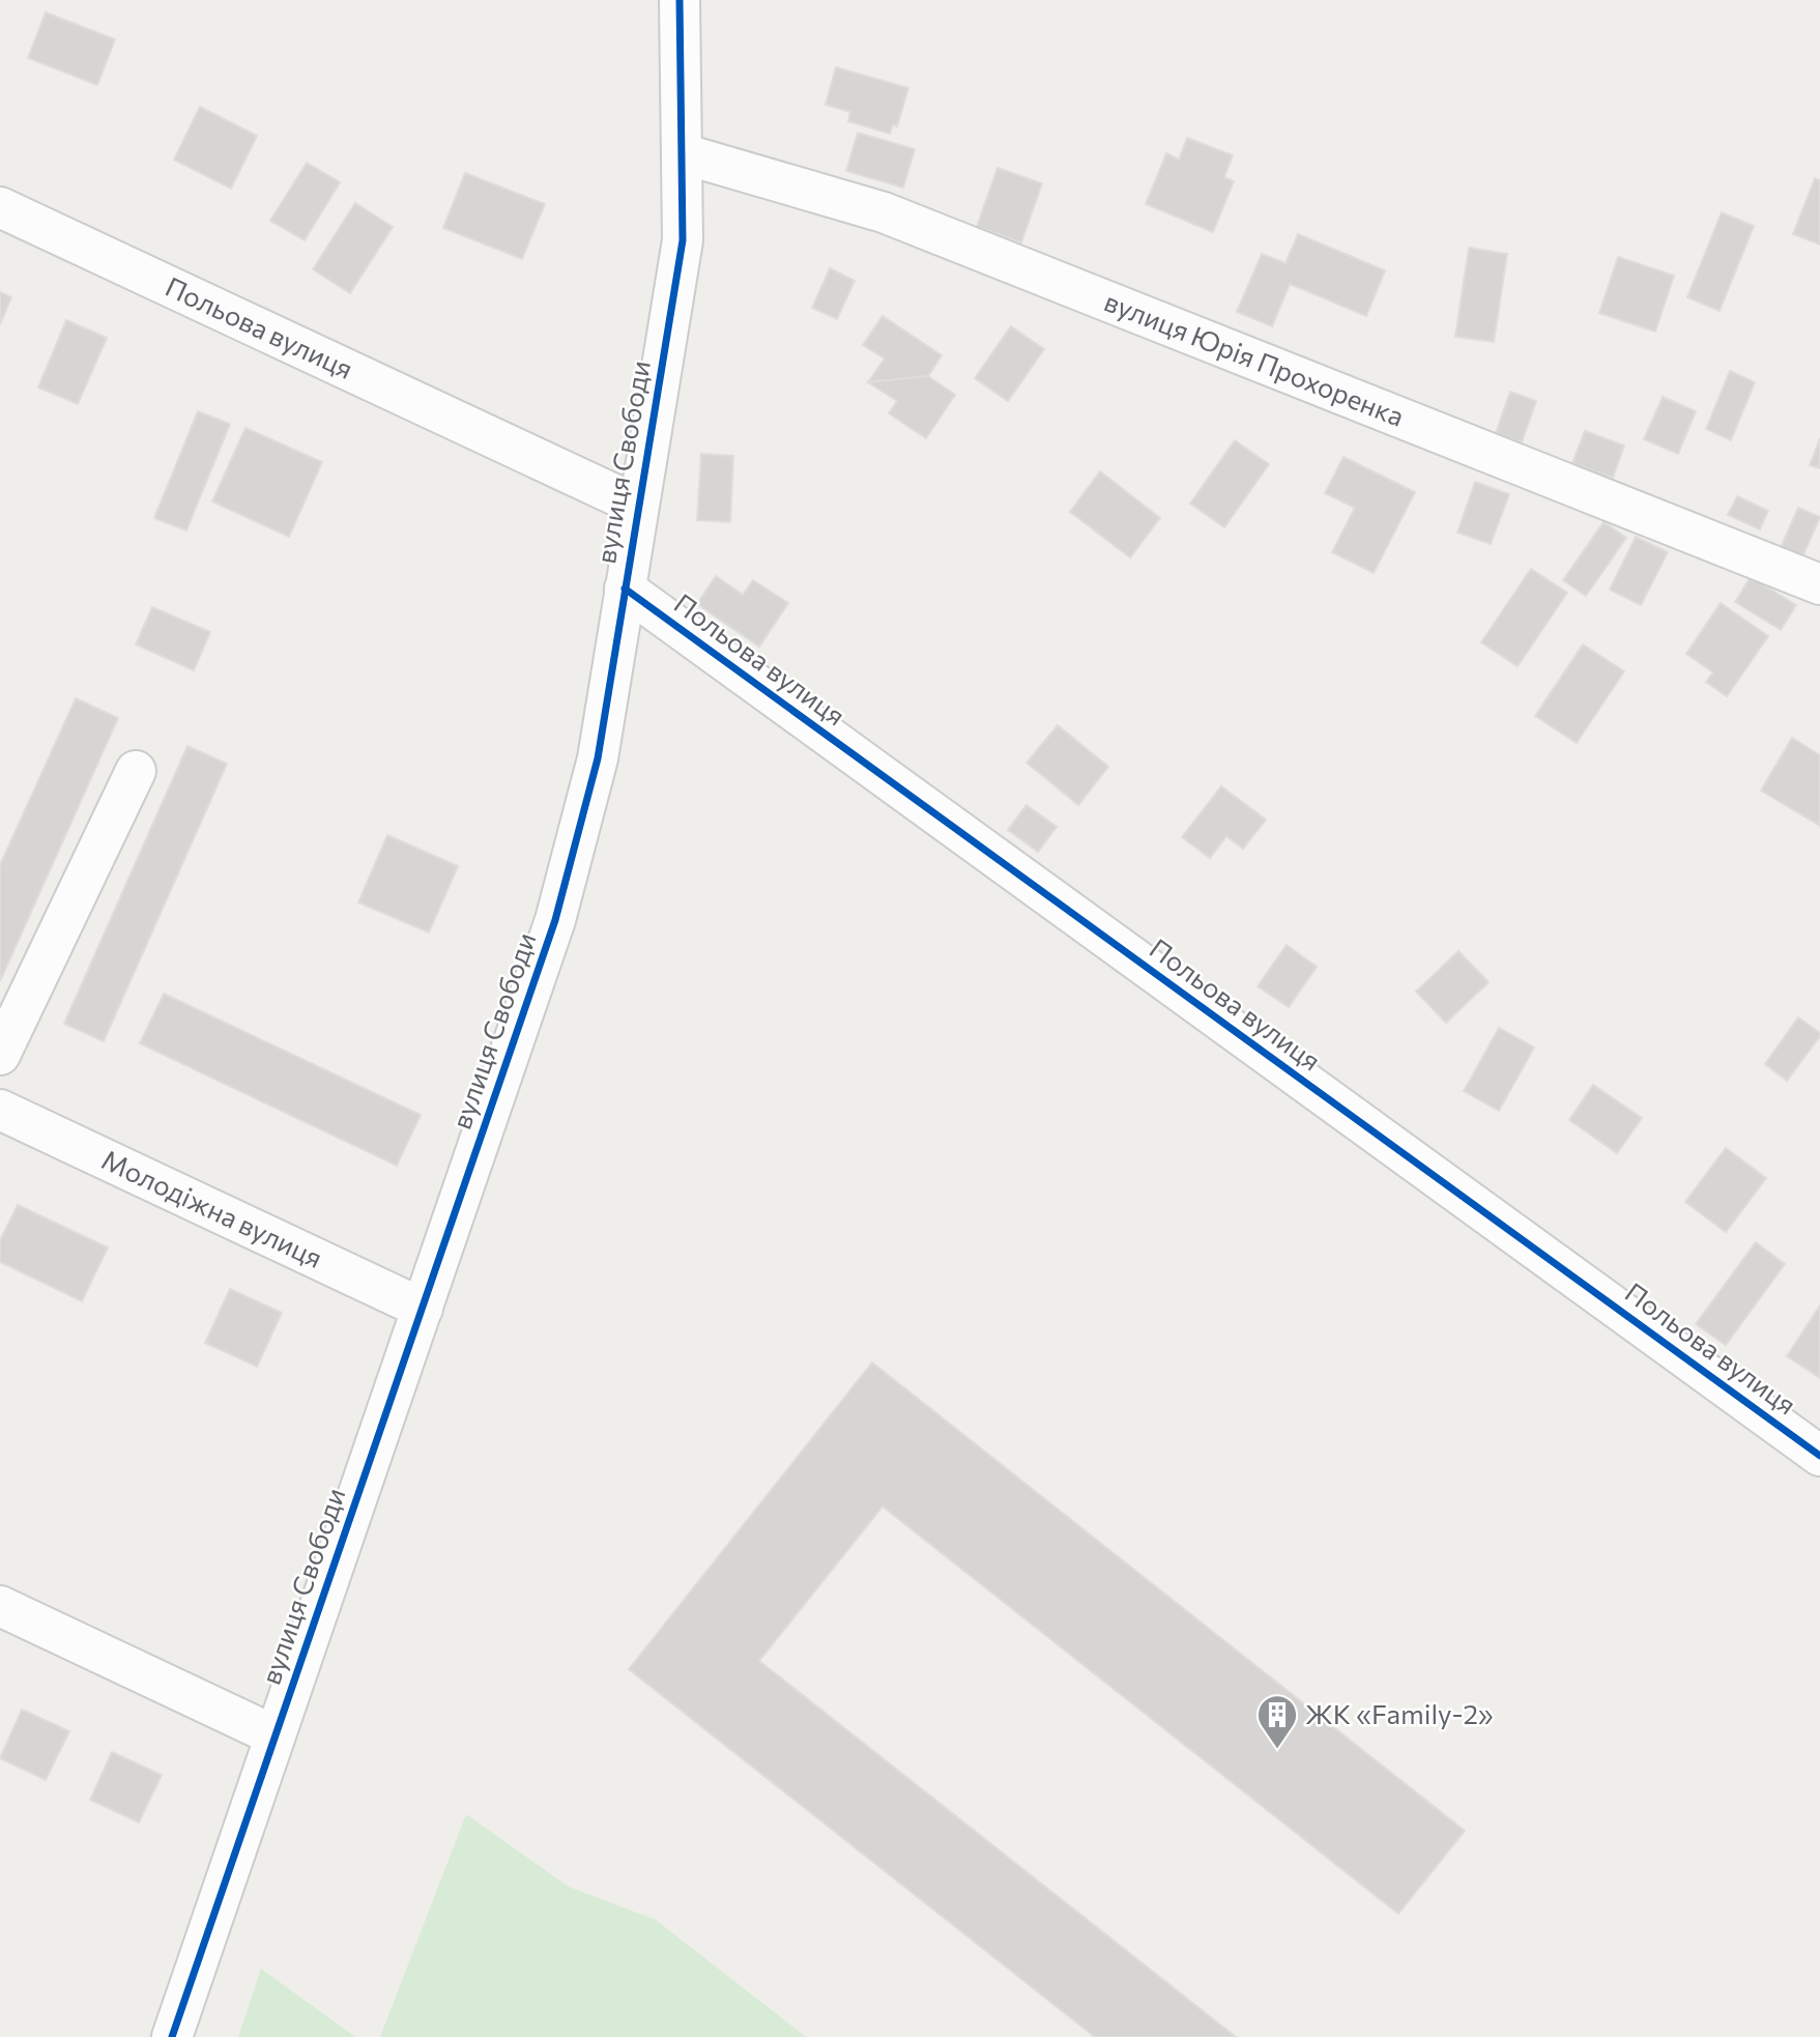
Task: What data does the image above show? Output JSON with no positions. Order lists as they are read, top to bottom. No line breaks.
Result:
{"streets":{"street":["Польова вулиця","вулиця Юрія Прохоренка","вулиця Свободи","Молодіжна вулиця"]},"crossings":[["Польова вулиця","вулиця Свободи"],["вулиця Юрія Прохоренка","вулиця Свободи"],["вулиця Свободи","Молодіжна вулиця"]],"places":{"building":["ЖК «Family-2»"]}}
